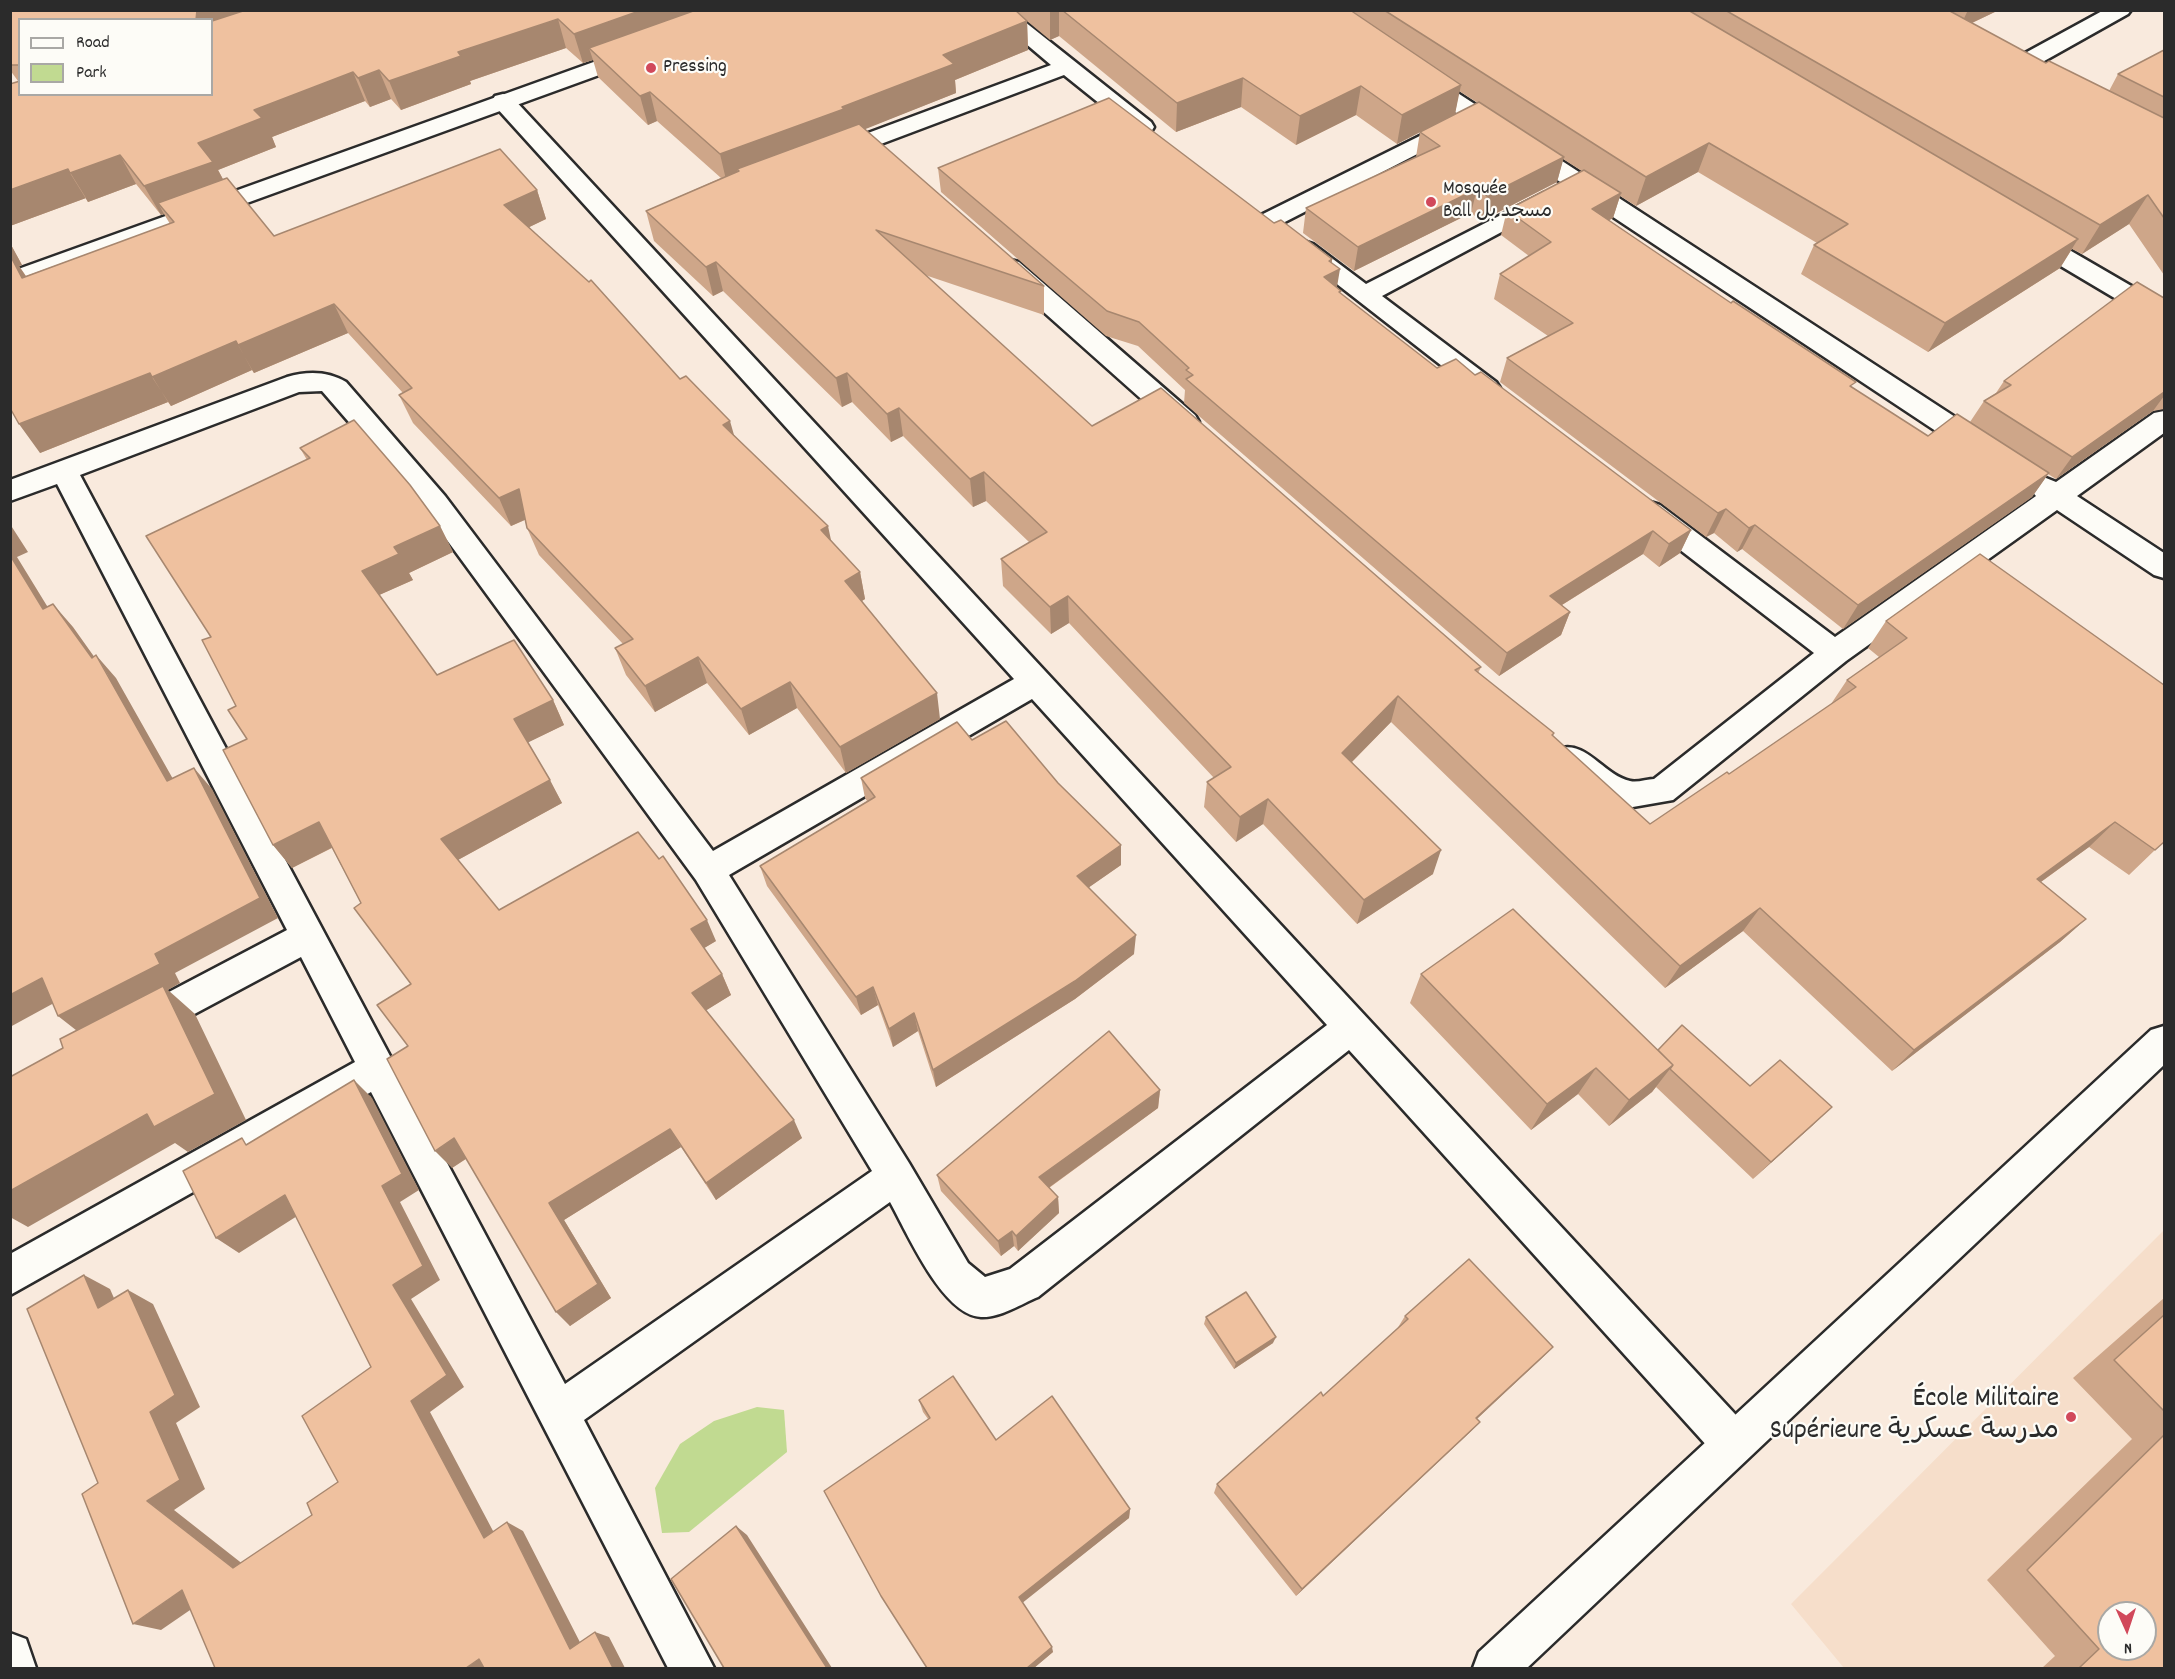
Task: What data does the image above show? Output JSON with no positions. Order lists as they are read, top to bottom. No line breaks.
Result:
{"places":["Pressing","Mosquée Ball مسجد بل","École Militaire Supérieure مدرسة عسكرية"],"legend":["Road","Park"],"north":"bottom"}
